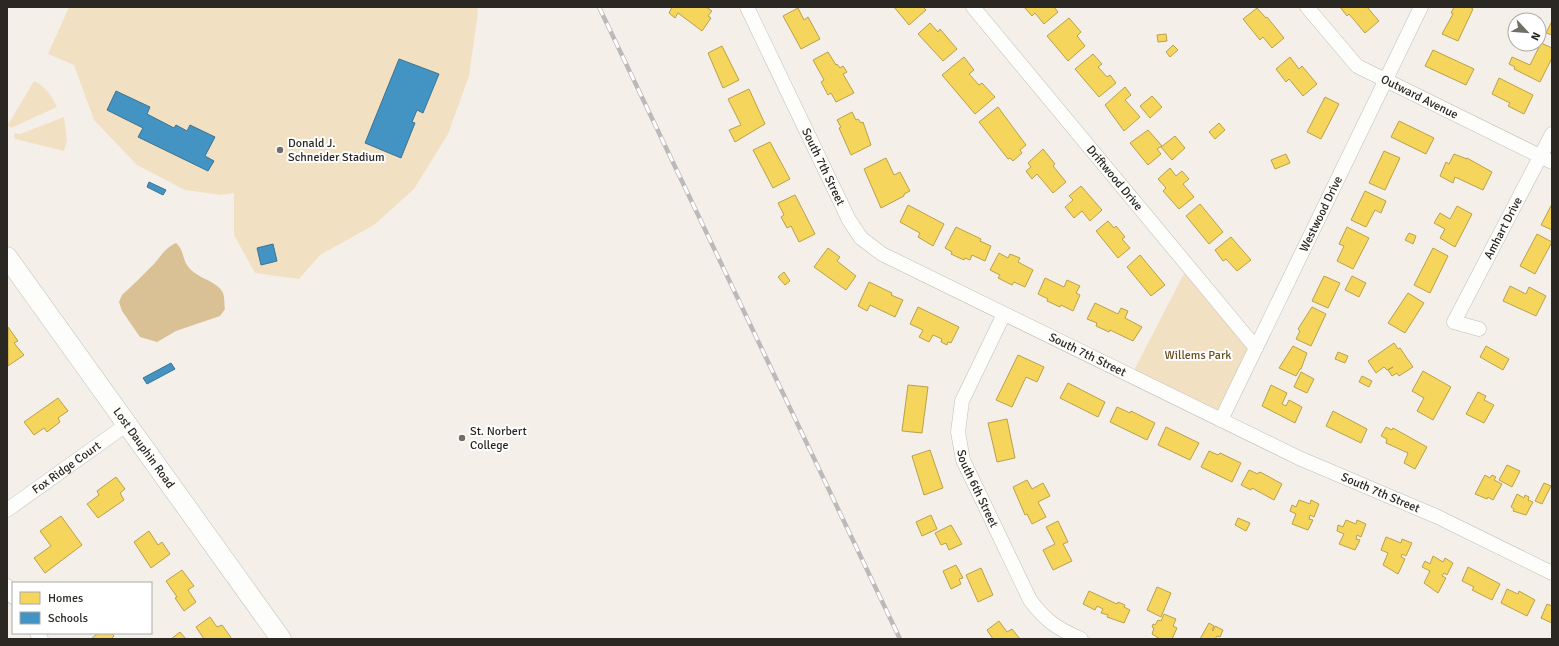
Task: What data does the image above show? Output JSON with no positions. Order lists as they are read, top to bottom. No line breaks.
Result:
{"streets":{"main road":["Lost Dauphin Road"],"street":["Outward Avenue","South 7th Street","Driftwood Drive","Westwood Drive","Amhart Drive","Fox Ridge Court","South 6th Street"]},"crossings":[["Outward Avenue","Westwood Drive"],["Outward Avenue","Amhart Drive"],["South 7th Street","Westwood Drive"],["South 7th Street","South 6th Street"],["Driftwood Drive","Westwood Drive"],["Lost Dauphin Road","Fox Ridge Court"]],"parks":["Willems Park"],"places":["Donald J. Schneider Stadium","St. Norbert College"],"legend":["Homes","Schools"],"north":"bottom right"}
